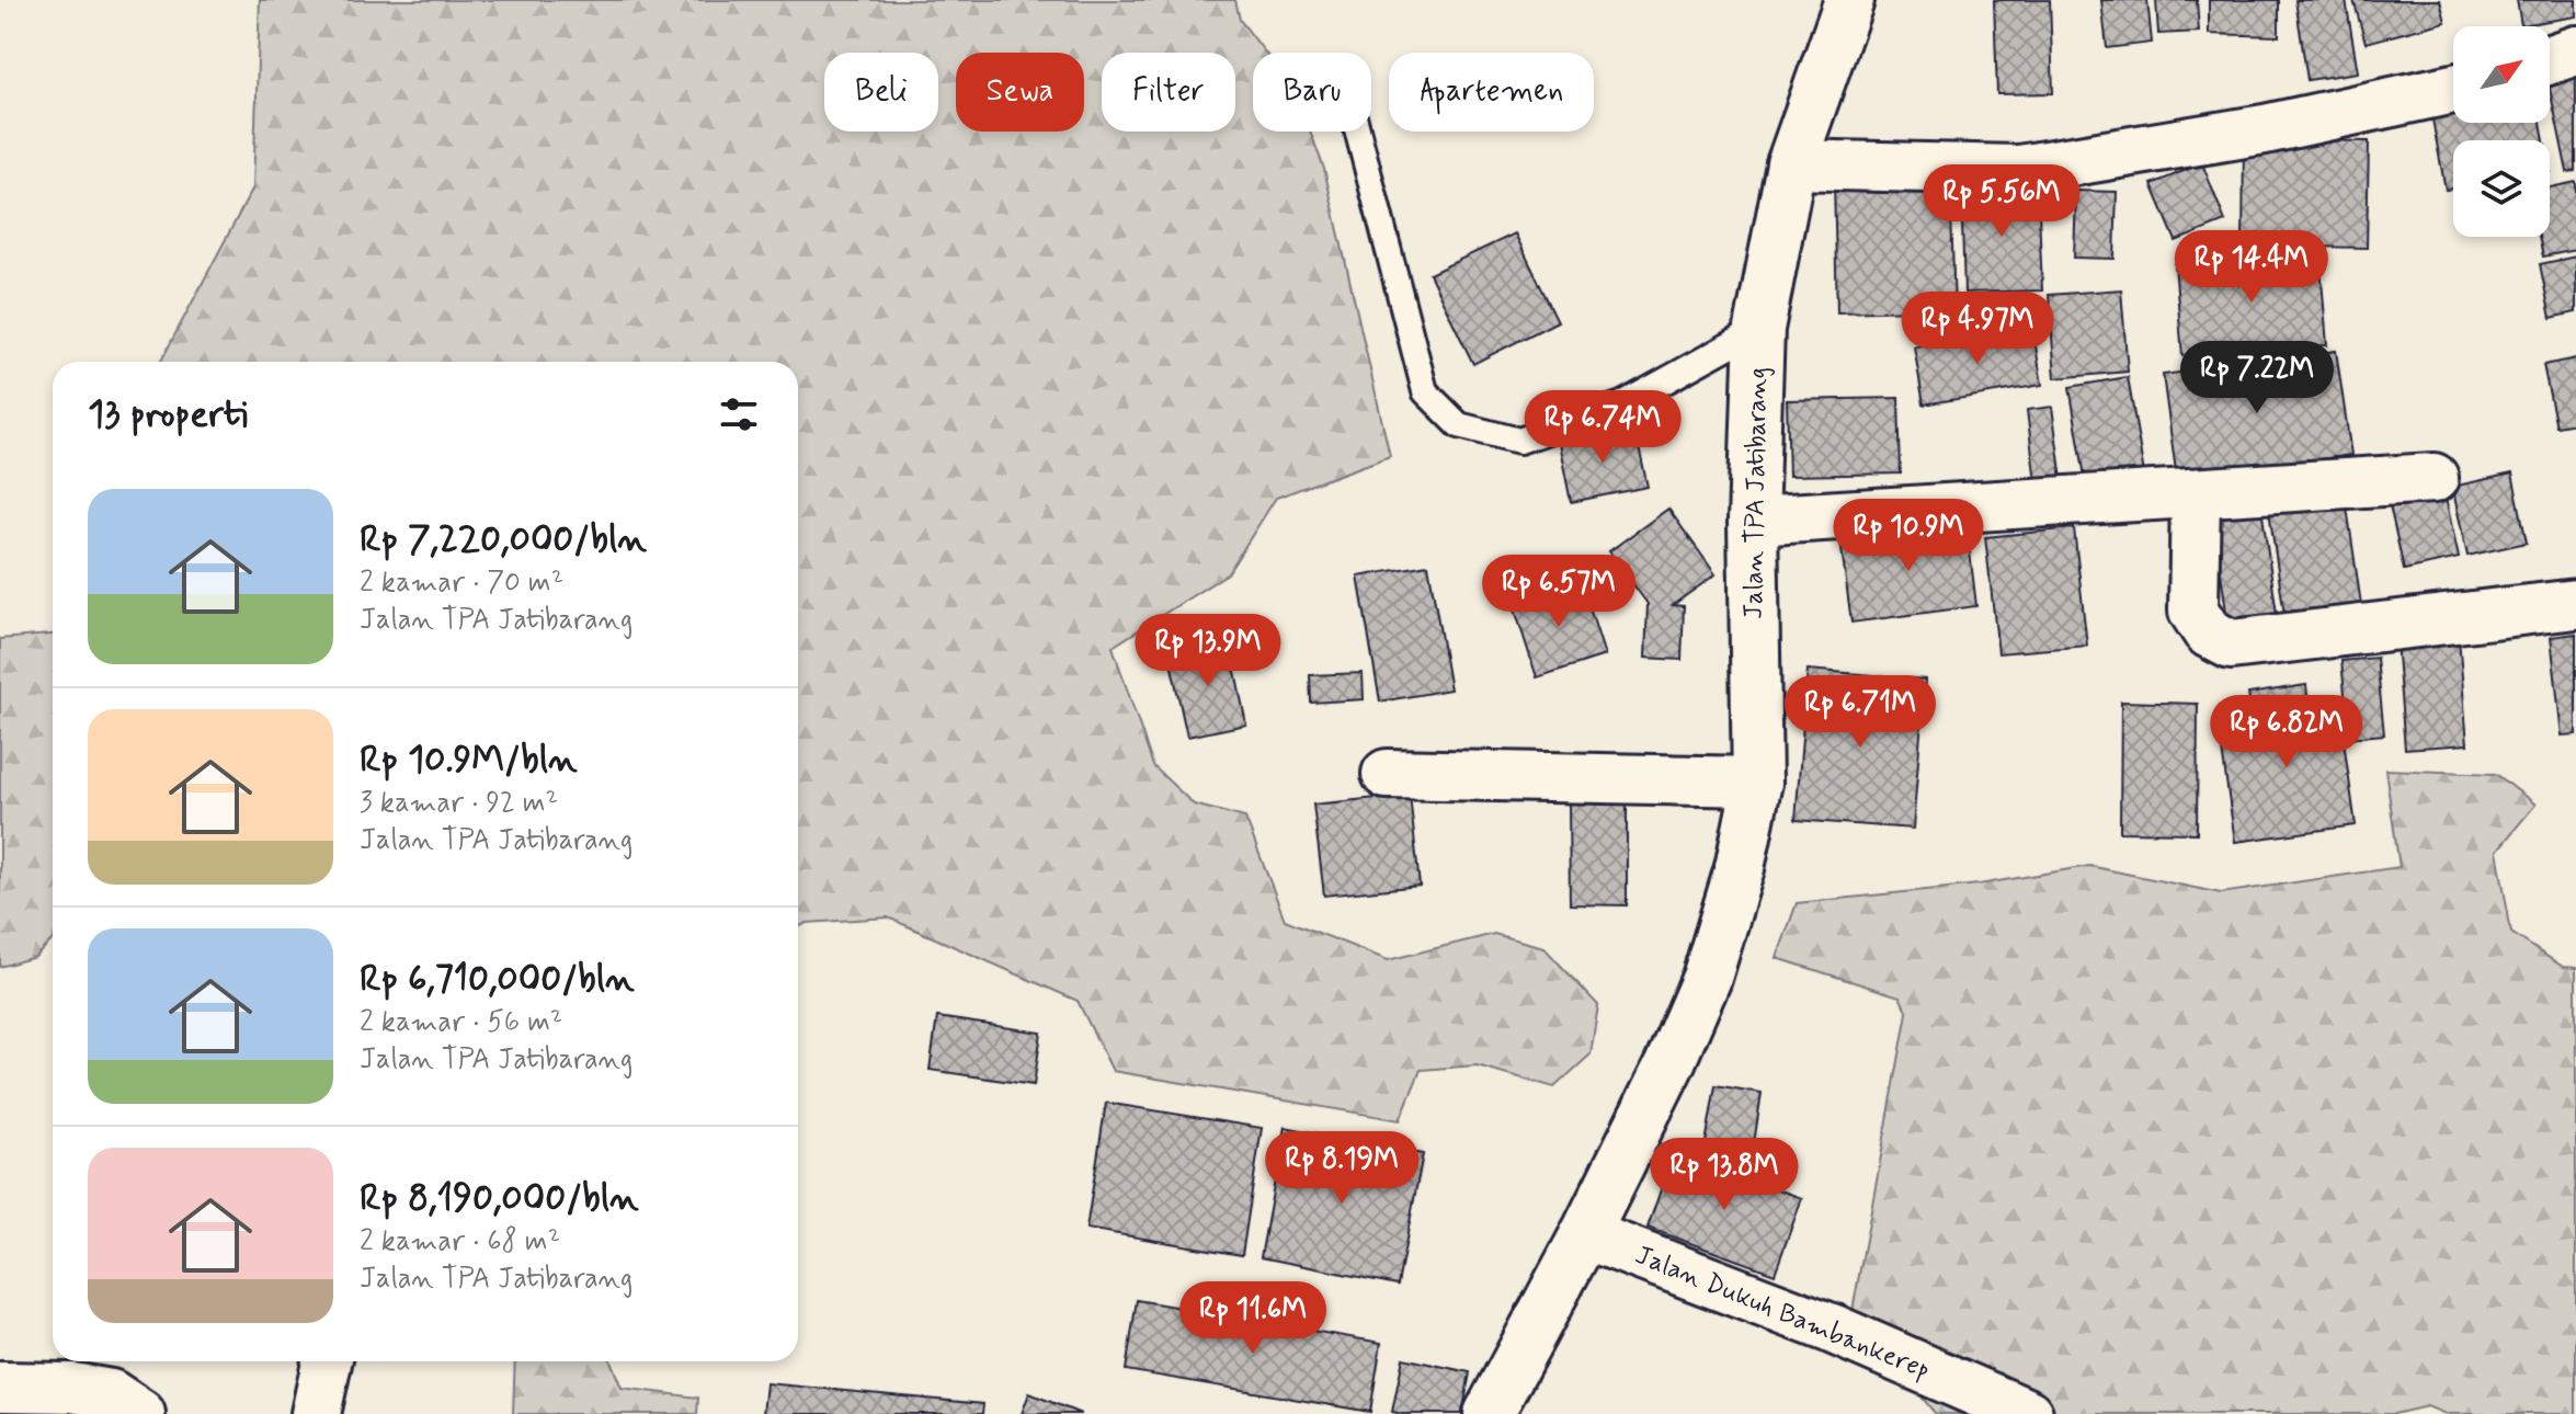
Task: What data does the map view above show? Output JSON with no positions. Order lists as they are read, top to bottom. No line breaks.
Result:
{"streets":{"street":["Jalan TPA Jatibarang","Jalan Dukuh Bambankerep"]},"crossings":[["Jalan TPA Jatibarang","Jalan Dukuh Bambankerep"]],"north":"top right","page":{"chip":["Beli","Sewa","Filter","Baru","Apartemen"],"price":["Rp 5.56M","Rp 14.4M","Rp 4.97M","Rp 7.22M","Rp 6.74M","Rp 10.9M","Rp 6.57M","Rp 13.9M","Rp 6.71M","Rp 6.82M","Rp 8.19M","Rp 13.8M","Rp 11.6M"],"heading":"13 properti","list":[{"name":"Rp 7,220,000/bln","note":"2 kamar · 70 m² · Jalan TPA Jatibarang"},{"name":"Rp 10.9M/bln","note":"3 kamar · 92 m² · Jalan TPA Jatibarang"},{"name":"Rp 6,710,000/bln","note":"2 kamar · 56 m² · Jalan TPA Jatibarang"},{"name":"Rp 8,190,000/bln","note":"2 kamar · 68 m² · Jalan TPA Jatibarang"}]}}
